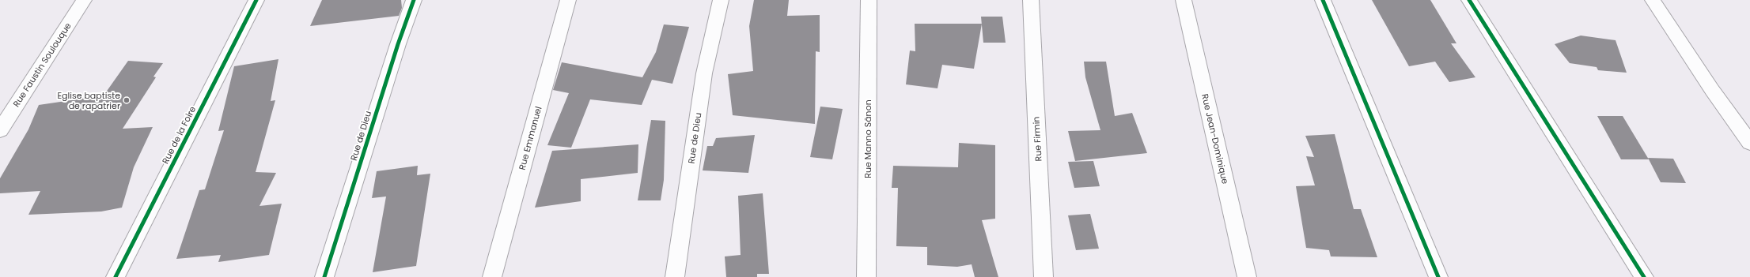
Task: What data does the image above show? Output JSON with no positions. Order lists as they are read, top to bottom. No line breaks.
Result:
{"streets":{"street":["Rue Faustin Soulouque","Rue de la Foire","Rue de Dieu","Rue Emmanuel","Rue Manno Sânon","Rue Firmin","Rue Jean-Dominique"]},"places":["Eglise baptiste de rapatrier"]}
